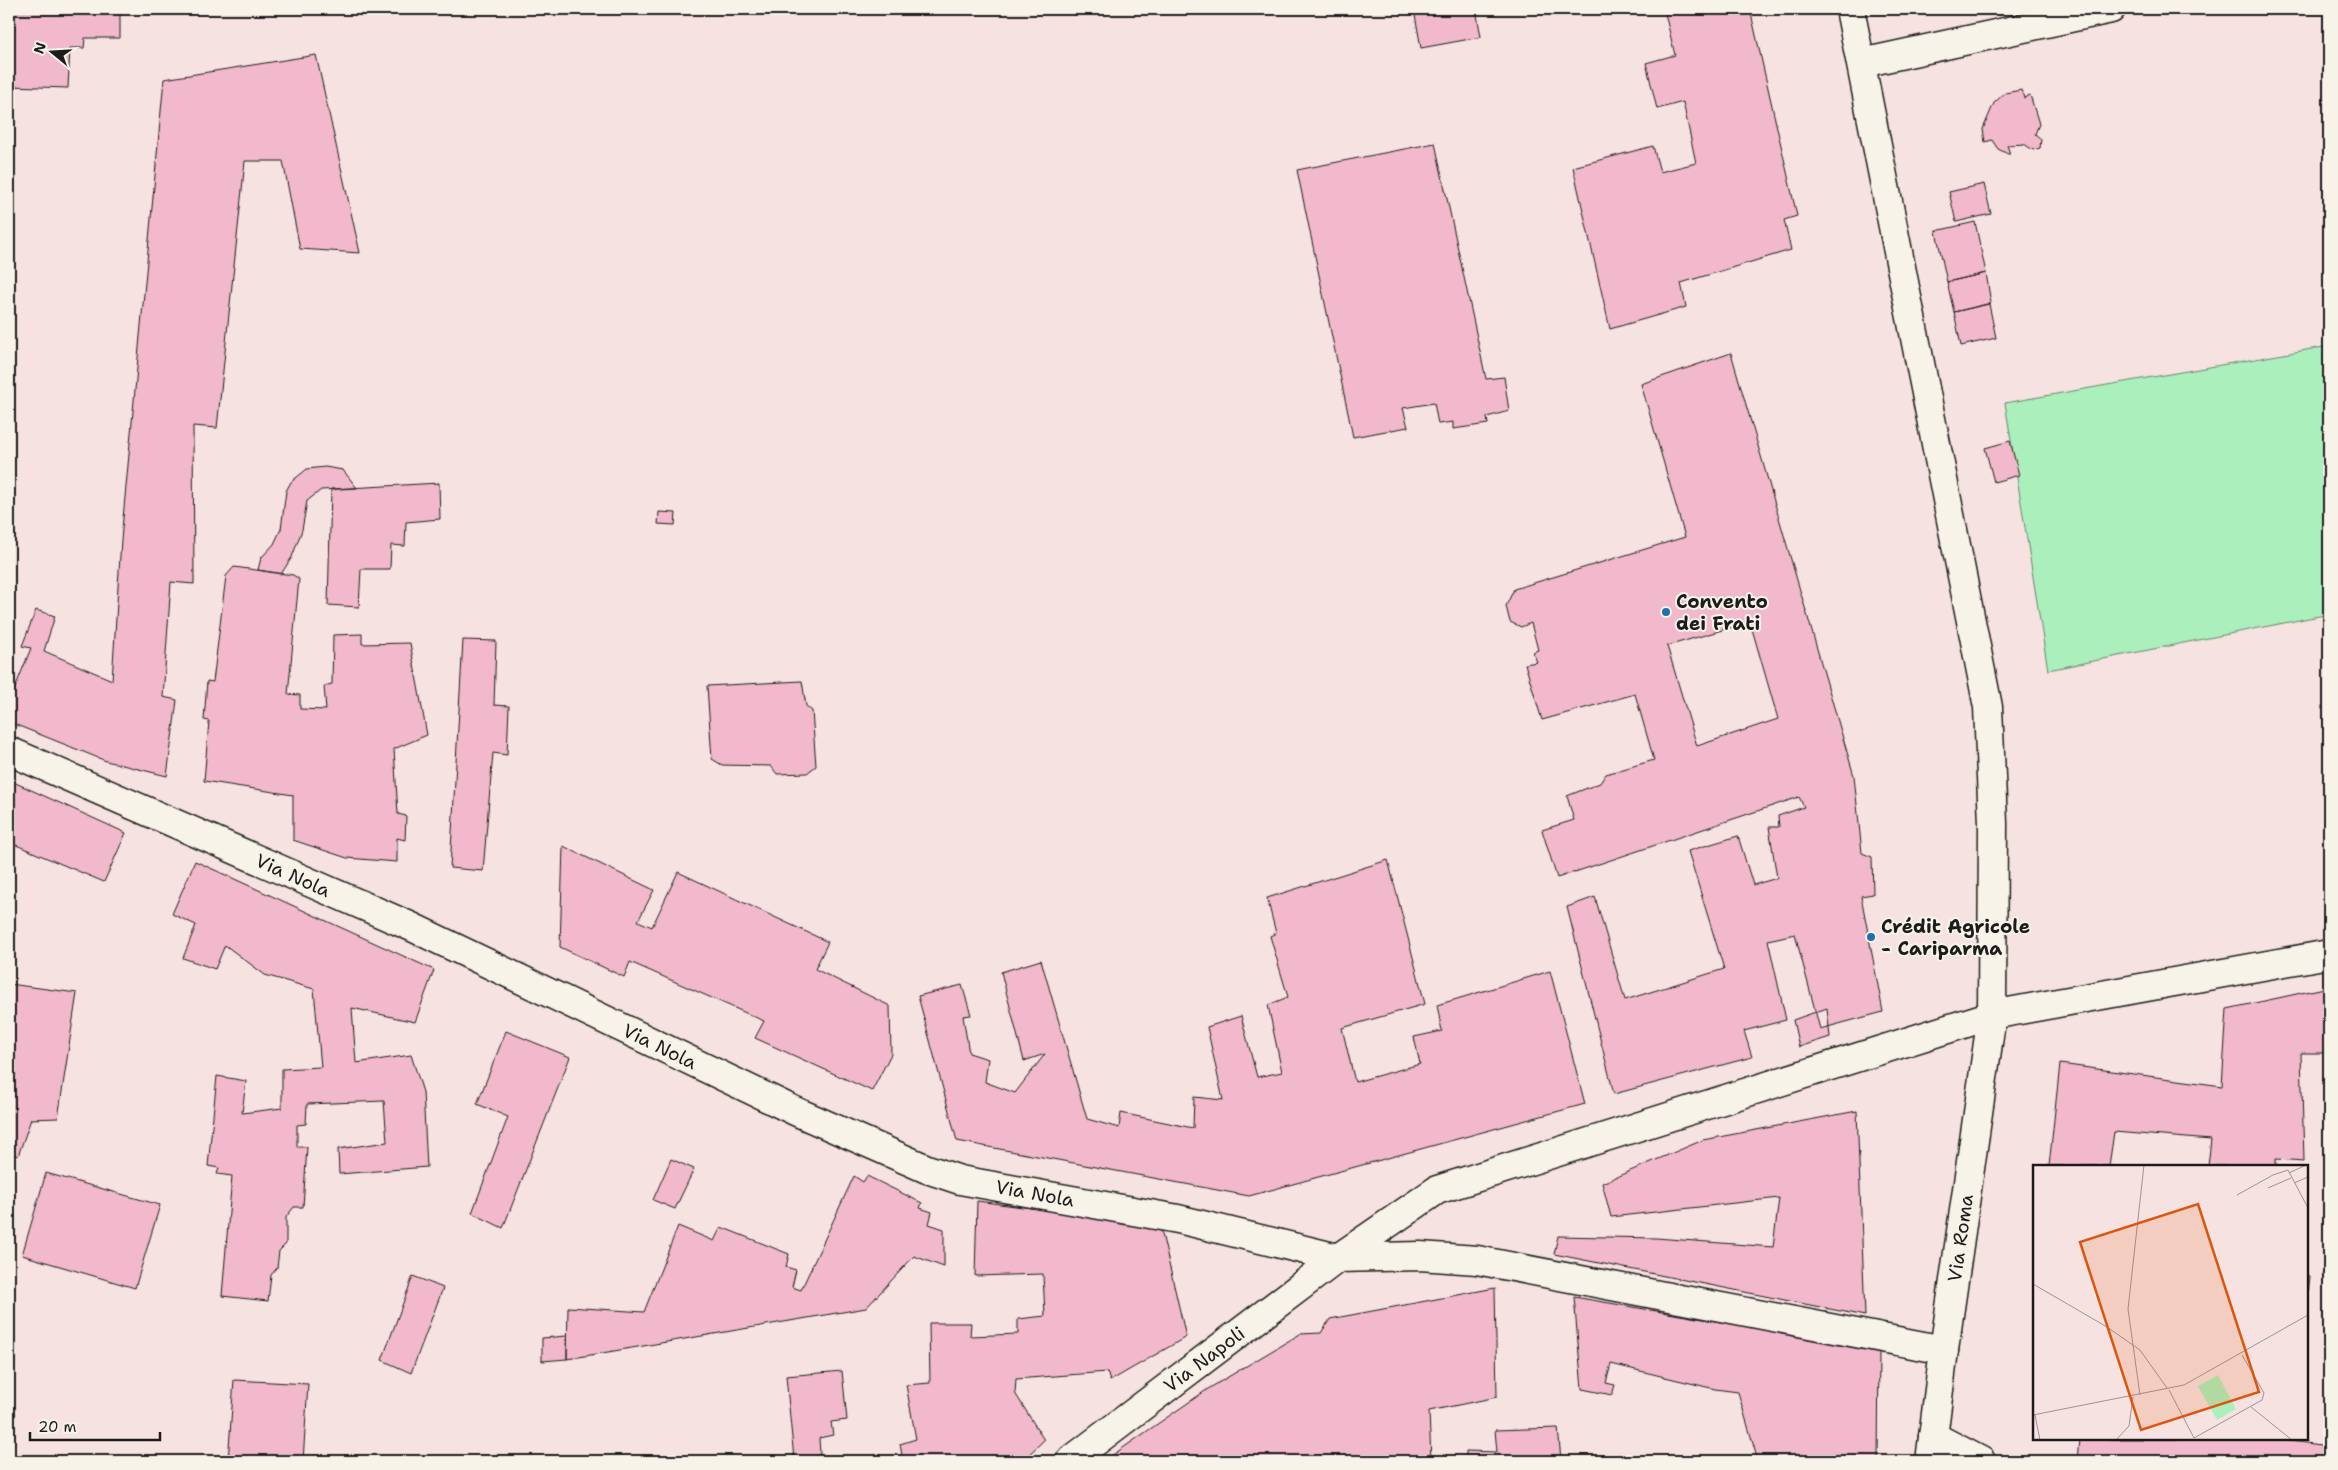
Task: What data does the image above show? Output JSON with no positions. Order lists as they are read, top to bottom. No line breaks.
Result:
{"streets":{"street":["Via Nola","Via Roma","Via Napoli"]},"crossings":[["Via Nola","Via Roma"],["Via Nola","Via Napoli"],["Via Roma","Via Napoli"]],"places":["Convento dei Frati","Crédit Agricole - Cariparma"],"scale_bar":"20 m","north":"left"}
